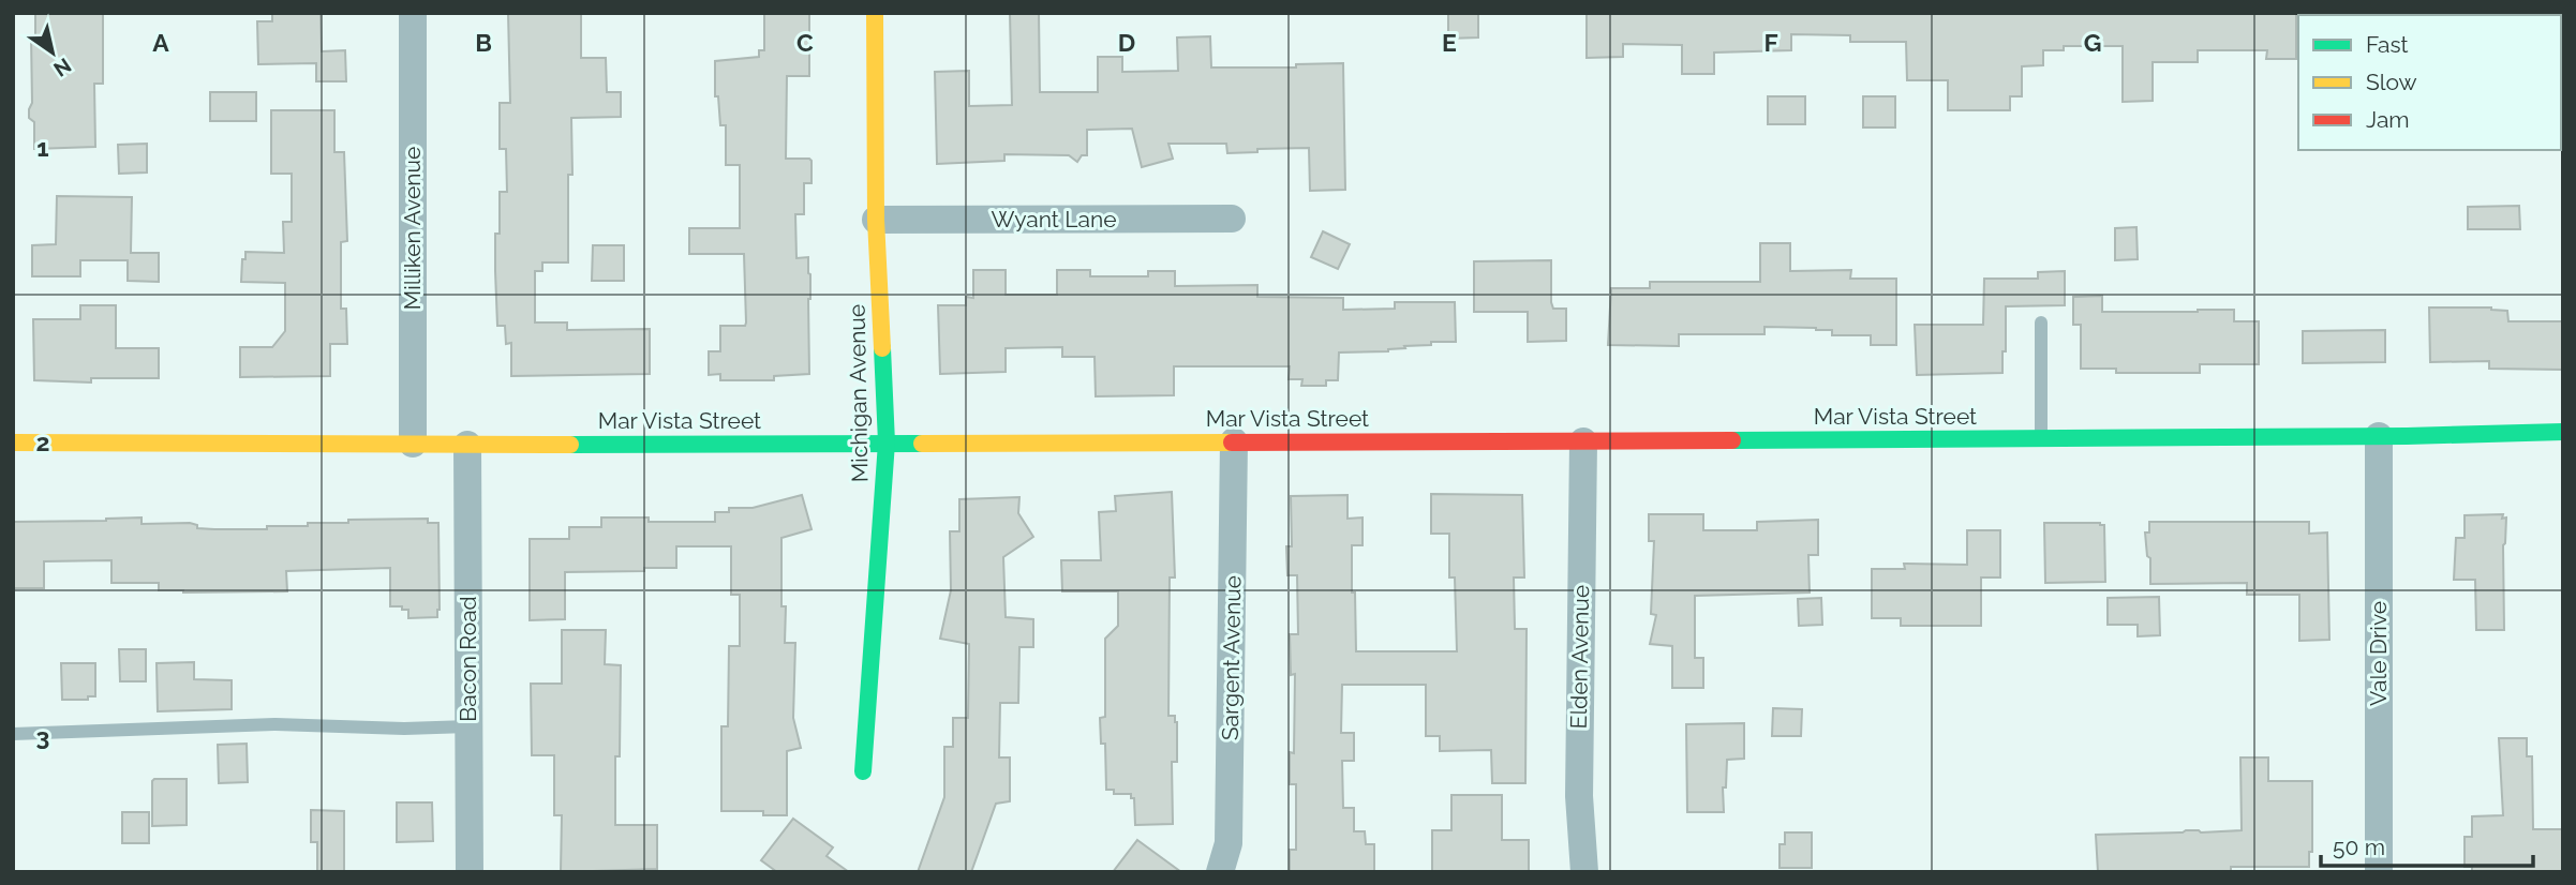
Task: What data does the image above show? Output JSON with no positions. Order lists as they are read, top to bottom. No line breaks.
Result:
{"streets":{"street":["Wyant Lane","Milliken Avenue","Michigan Avenue","Mar Vista Street","Vale Drive","Elden Avenue","Sargent Avenue","Bacon Road"]},"crossings":[["Wyant Lane","Michigan Avenue"],["Milliken Avenue","Mar Vista Street"],["Michigan Avenue","Mar Vista Street"],["Mar Vista Street","Vale Drive"],["Mar Vista Street","Elden Avenue"],["Mar Vista Street","Sargent Avenue"],["Mar Vista Street","Bacon Road"]],"legend":["Fast","Slow","Jam"],"scale_bar":"50 m","north":"bottom right","grid":{"columns":["A","B","C","D","E","F","G"],"rows":["1","2","3"]}}
